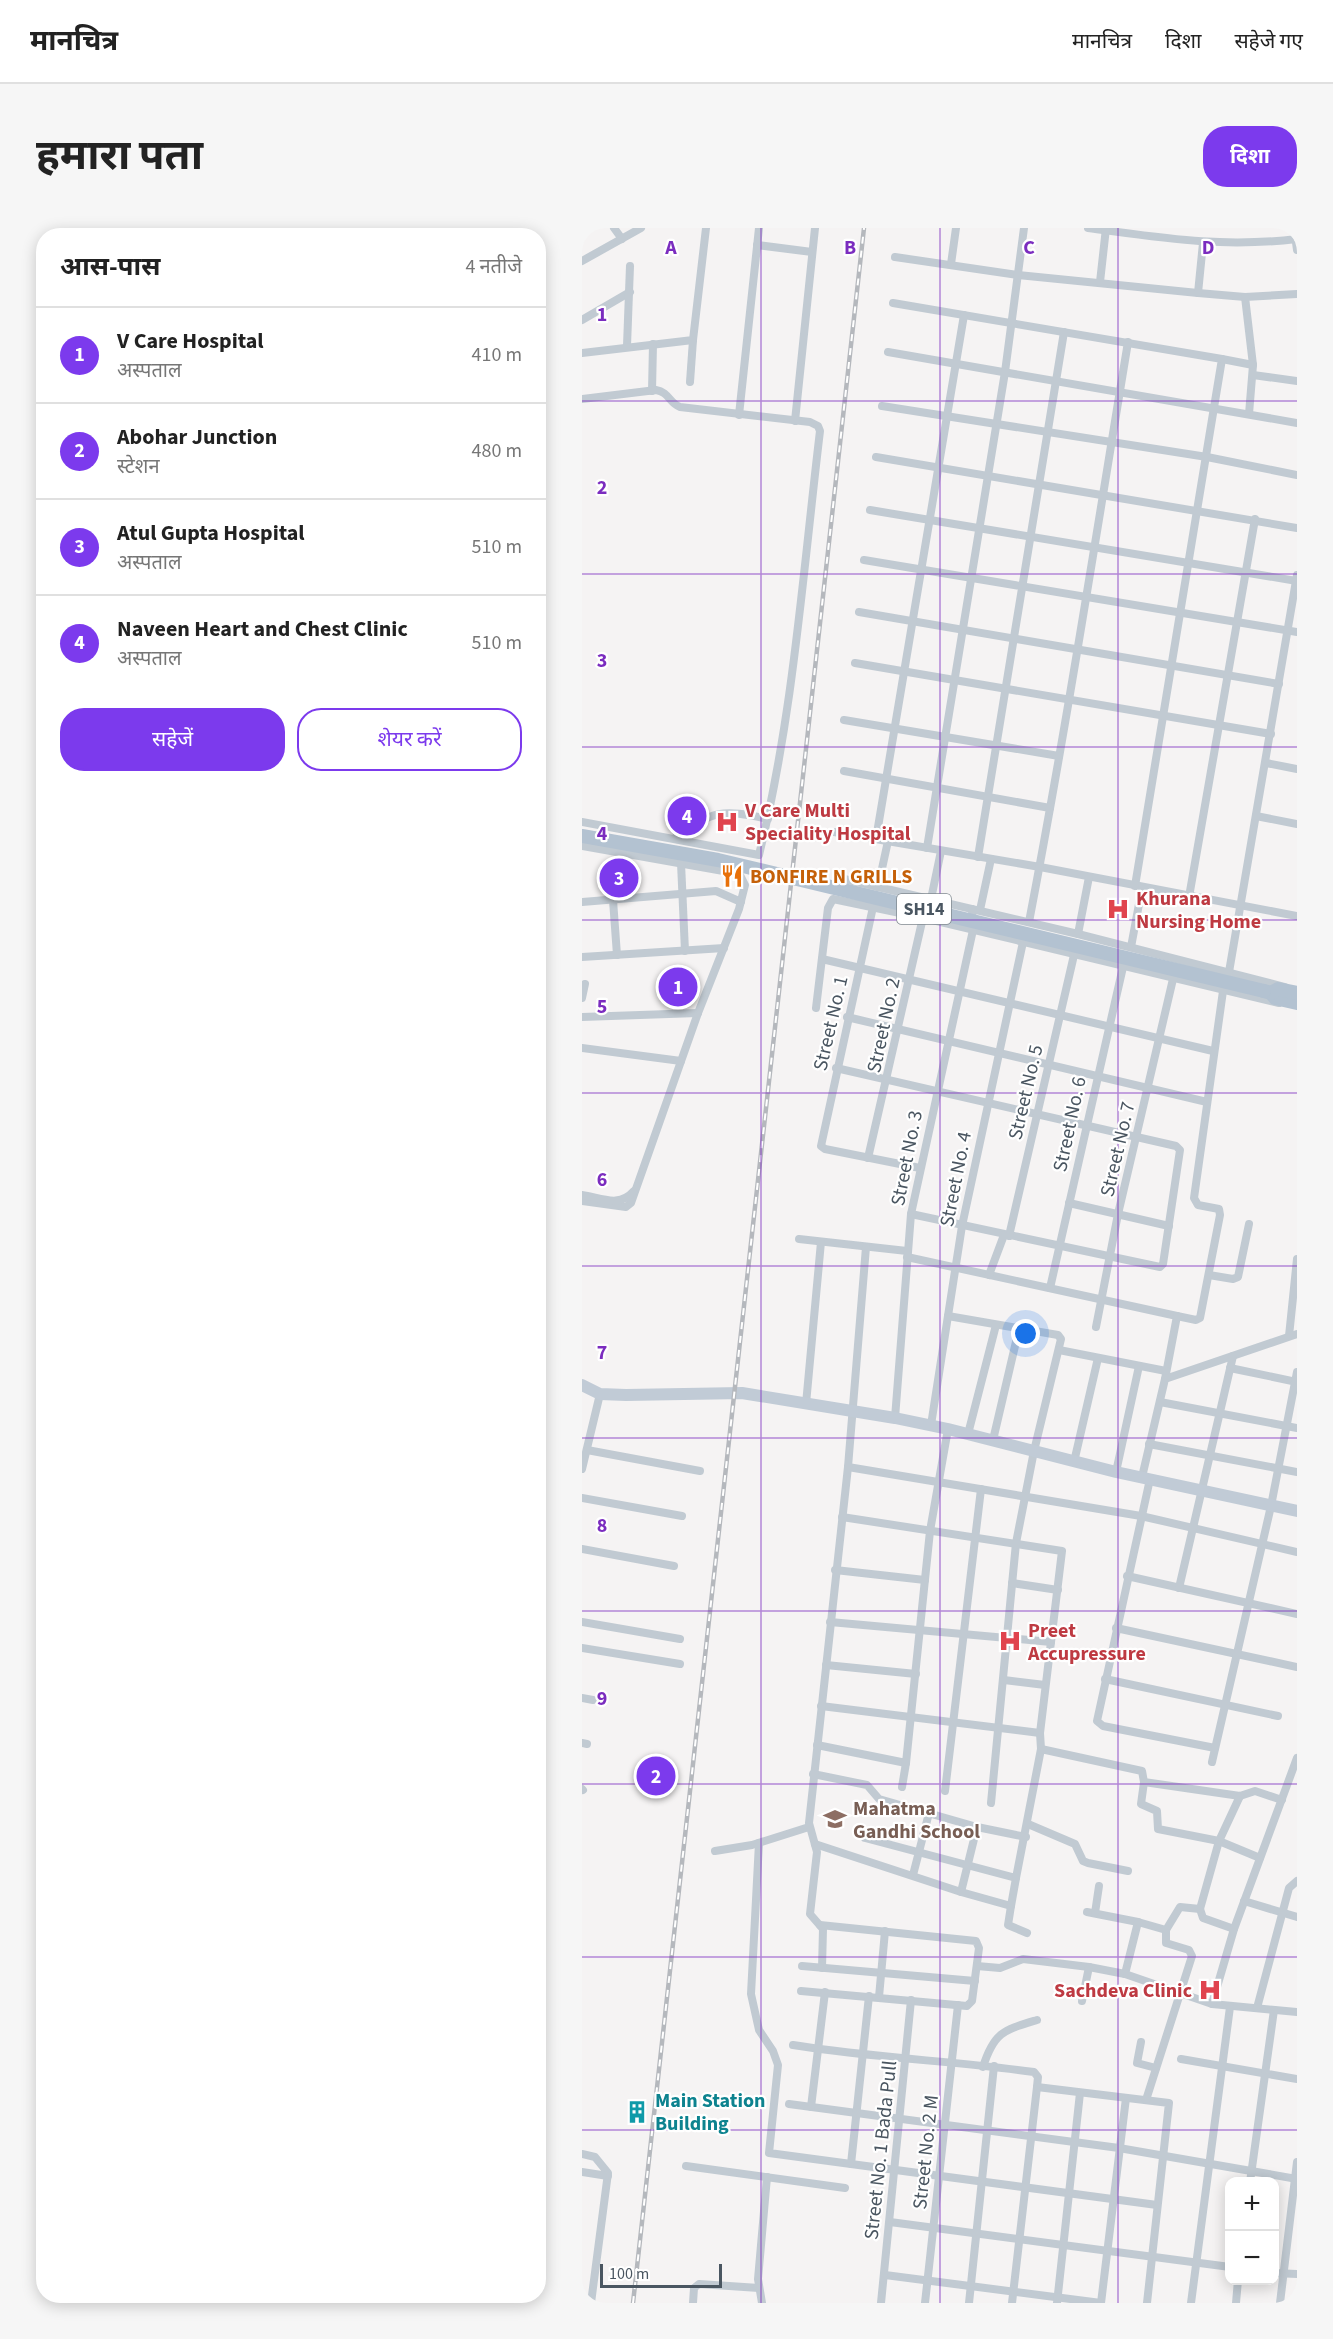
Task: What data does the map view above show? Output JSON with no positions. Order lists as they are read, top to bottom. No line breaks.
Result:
{"streets":{"main road":["SH14"],"street":["Street No. 1","Street No. 2","Street No. 5","Street No. 6","Street No. 7","Street No. 3","Street No. 4","Street No. 1 Bada Pull","Street No. 2 M"]},"crossings":[["Street No. 1","Street No. 2"]],"places":{"hospital":["V Care Multi Speciality Hospital","Khurana Nursing Home","Preet Accupressure","Sachdeva Clinic"],"restaurant":["BONFIRE N GRILLS"],"school or university":["Mahatma Gandhi School"],"building":["Main Station Building"]},"scale_bar":"100 m","page":{"header":"मानचित्र","nav":["मानचित्र","दिशा","सहेजे गए"],"title":"हमारा पता","buttons":["दिशा",["सहेजें","शेयर करें"]],"heading":["आस-पास","4 नतीजे"],"list":[{"mark":"1","name":"V Care Hospital","note":"अस्पताल","value":"410 m"},{"mark":"2","name":"Abohar Junction","note":"स्टेशन","value":"480 m"},{"mark":"3","name":"Atul Gupta Hospital","note":"अस्पताल","value":"510 m"},{"mark":"4","name":"Naveen Heart and Chest Clinic","note":"अस्पताल","value":"510 m"}],"pins":["4","3","1","2"],"map_buttons":["+","−"],"scale":"100 m"},"grid":{"columns":["A","B","C","D"],"rows":["1","2","3","4","5","6","7","8","9"]}}
